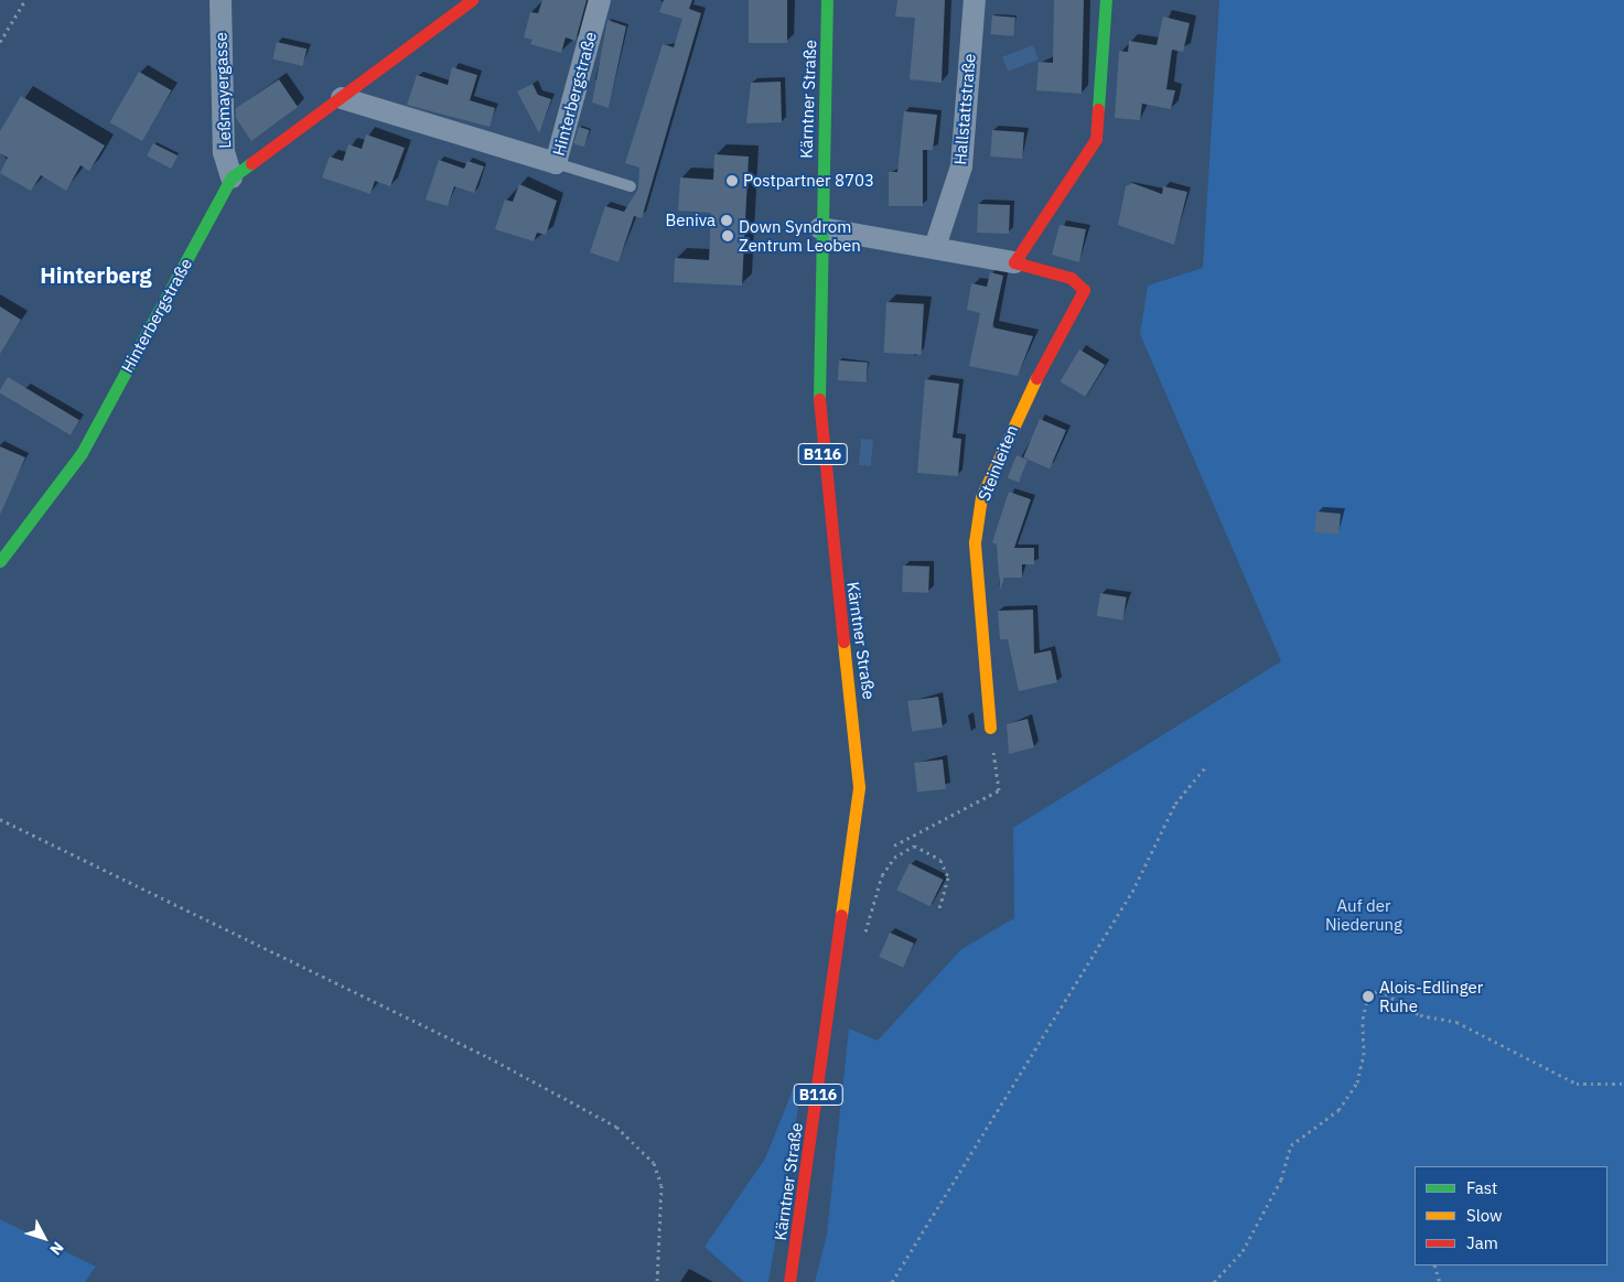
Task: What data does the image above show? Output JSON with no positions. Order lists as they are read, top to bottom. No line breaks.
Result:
{"streets":{"street":["Leßmayergasse","Hinterbergstraße","Kärntner Straße","Hallstattstraße","B116","Steinleiten"]},"crossings":[["Leßmayergasse","Hinterbergstraße"],["Kärntner Straße","Steinleiten"],["Hallstattstraße","Steinleiten"]],"districts":["Hinterberg"],"parks":["Auf der Niederung"],"places":["Postpartner 8703","Beniva","Down Syndrom Zentrum Leoben","Alois-Edlinger Ruhe"],"legend":["Fast","Slow","Jam"],"north":"bottom right"}
